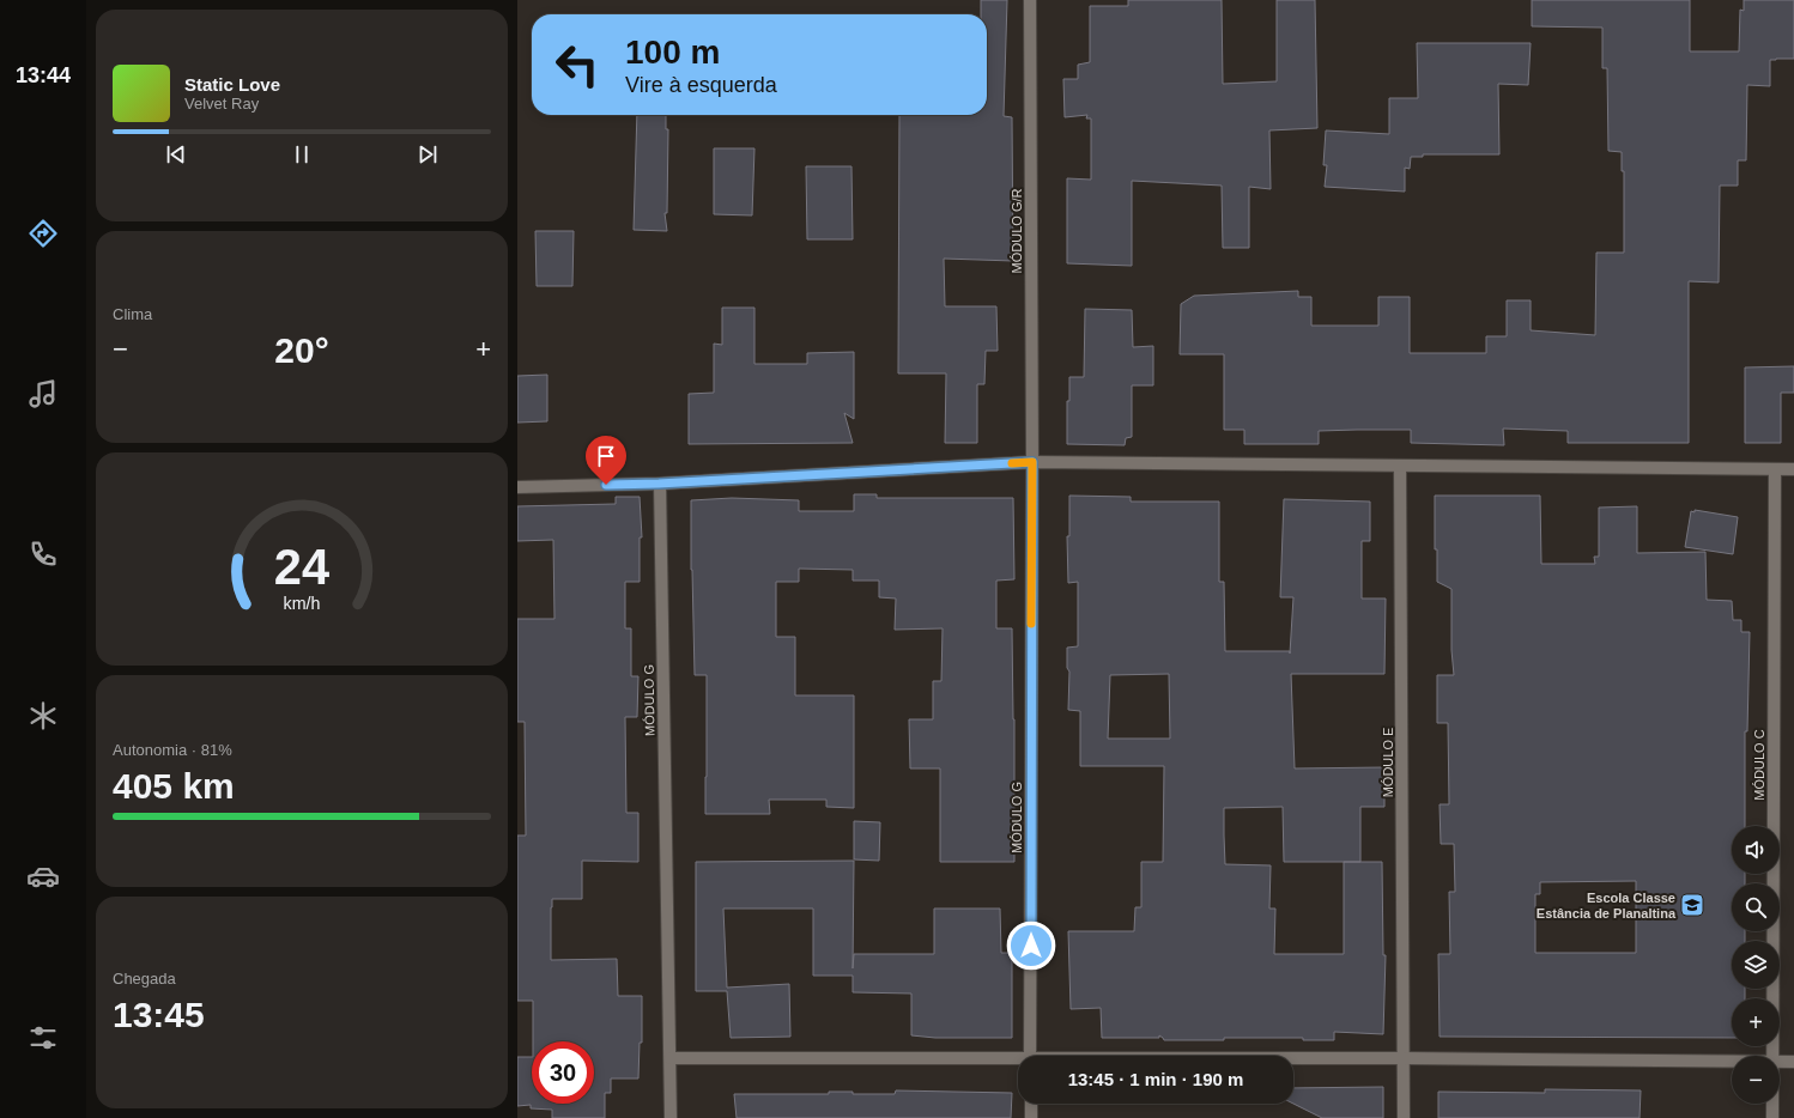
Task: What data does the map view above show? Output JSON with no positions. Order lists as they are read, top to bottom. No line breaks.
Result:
{"streets":{"street":["MÓDULO G/R","MÓDULO G","MÓDULO E","MÓDULO C"]},"crossings":[["MÓDULO G/R","MÓDULO G"]],"places":{"school or university":["Escola Classe Estância de Planaltina"]},"page":{"tabs":"13:44","turn":["100 m","Vire à esquerda"],"song":["Static Love","Velvet Ray"],"tile":["Clima",["Autonomia · 81%","405 km"],["Chegada","13:45"]],"heat":["−","20°","+"],"map_buttons":["+","−"],"limit":"30","trip":"13:45 · 1 min · 190 m","gauge":["24","km/h"]}}
